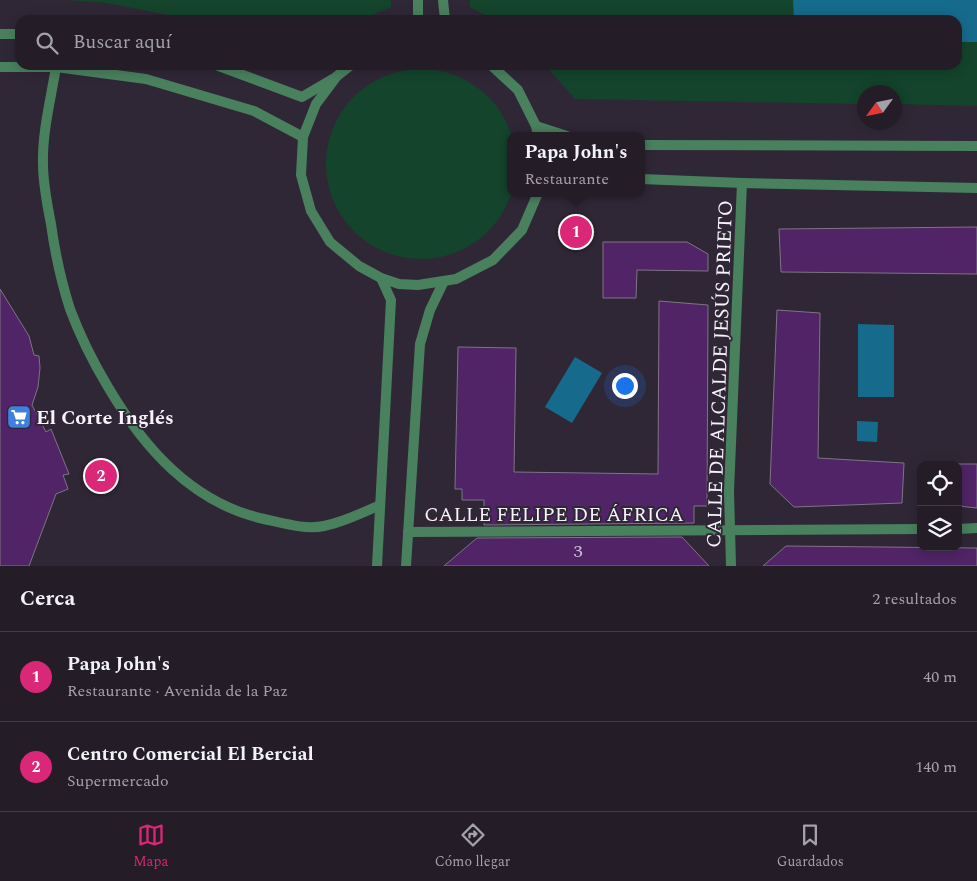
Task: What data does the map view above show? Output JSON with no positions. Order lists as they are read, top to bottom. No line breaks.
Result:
{"streets":{"street":["CALLE DE ALCALDE JESÚS PRIETO","CALLE FELIPE DE ÁFRICA"]},"crossings":[["CALLE DE ALCALDE JESÚS PRIETO","CALLE FELIPE DE ÁFRICA"]],"places":{"supermarket":["El Corte Inglés"]},"house_numbers":["3"],"north":"bottom left","page":{"search":"Buscar aquí","popup":["Papa John's","Restaurante"],"pins":["1","2"],"heading":["Cerca","2 resultados"],"list":[{"mark":"1","name":"Papa John's","note":"Restaurante · Avenida de la Paz","value":"40 m"},{"mark":"2","name":"Centro Comercial El Bercial","note":"Supermercado","value":"140 m"}],"nav":["Mapa","Cómo llegar","Guardados"]}}
